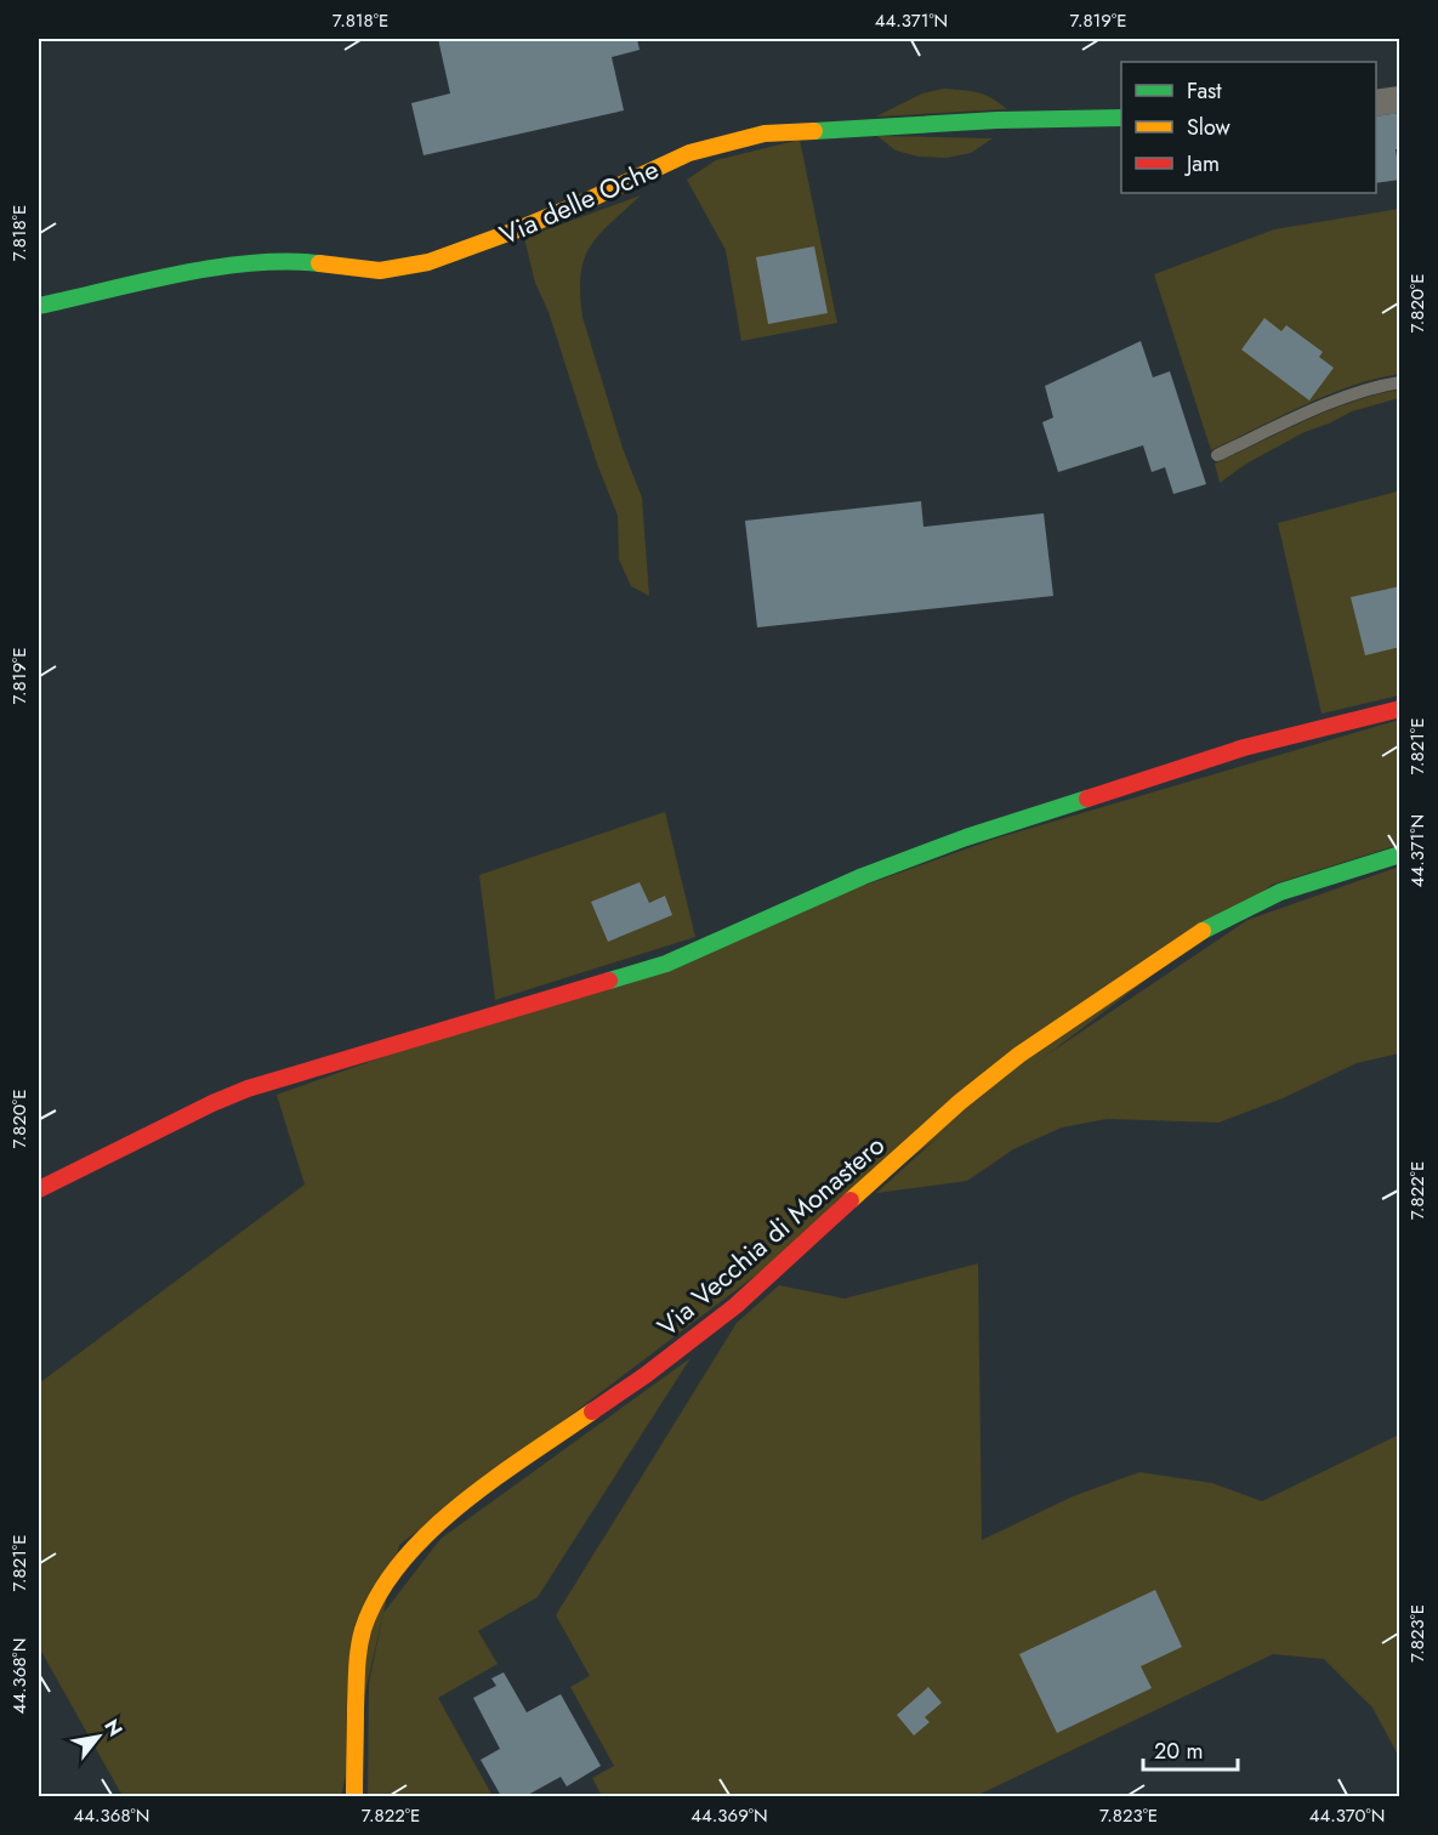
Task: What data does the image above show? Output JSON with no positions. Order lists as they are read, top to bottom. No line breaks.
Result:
{"streets":{"street":["Via delle Oche","Via Vecchia di Monastero"]},"legend":["Fast","Slow","Jam"],"scale_bar":"20 m","north":"top right","coordinates":["7.818°E","44.371°N","7.819°E","7.820°E","7.821°E","7.822°E","7.823°E","44.368°N","44.369°N","44.370°N"]}
